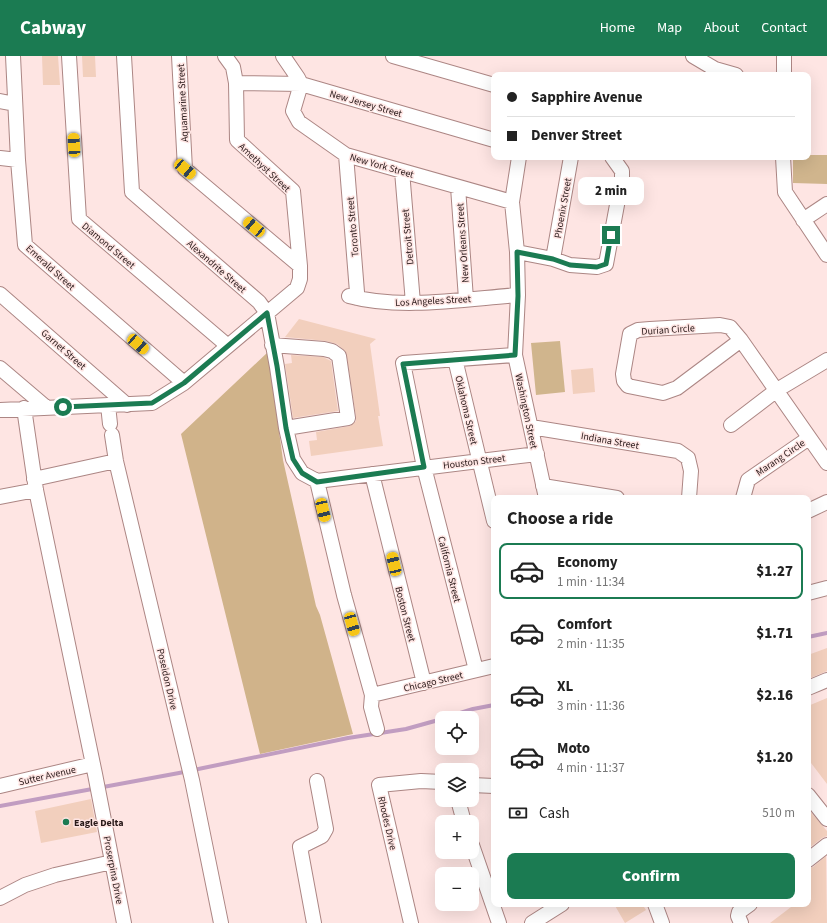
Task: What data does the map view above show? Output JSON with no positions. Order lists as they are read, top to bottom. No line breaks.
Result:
{"streets":{"street":["Aquamarine Street","New Jersey Street","New York Street","Amethyst Street","Phoenix Street","Toronto Street","Detroit Street","New Orleans Street","Diamond Street","Alexandrite Street","Emerald Street","Los Angeles Street","Durian Circle","Garnet Street","Oklahoma Street","Washington Street","Indiana Street","Marang Circle","Houston Street","California Street","Boston Street","Poseidon Drive","Chicago Street","Sutter Avenue","Rhodes Drive","Proserpina Drive"]},"crossings":[["Aquamarine Street","Amethyst Street"],["New Jersey Street","New York Street"],["New Jersey Street","Amethyst Street"],["New York Street","Toronto Street"],["New York Street","Detroit Street"],["New York Street","New Orleans Street"],["New York Street","Washington Street"],["Amethyst Street","Diamond Street"],["Amethyst Street","Alexandrite Street"],["Amethyst Street","Emerald Street"],["Amethyst Street","Garnet Street"],["Amethyst Street","Poseidon Drive"],["Amethyst Street","Proserpina Drive"],["Toronto Street","Los Angeles Street"],["Detroit Street","Los Angeles Street"],["New Orleans Street","Los Angeles Street"],["Los Angeles Street","Washington Street"],["Durian Circle","Marang Circle"],["Oklahoma Street","Houston Street"],["Oklahoma Street","California Street"],["Washington Street","Indiana Street"],["Washington Street","Houston Street"],["Houston Street","California Street"],["Houston Street","Boston Street"],["California Street","Chicago Street"],["Boston Street","Chicago Street"],["Sutter Avenue","Proserpina Drive"]],"places":["Eagle Delta"],"page":{"header":"Cabway","nav":["Home","Map","About","Contact"],"banner":["Sapphire Avenue","Denver Street"],"bubble":"2 min","heading":"Choose a ride","list":[{"name":"Economy","note":"1 min · 11:34","value":"$1.27"},{"name":"Comfort","note":"2 min · 11:35","value":"$1.71"},{"name":"XL","note":"3 min · 11:36","value":"$2.16"},{"name":"Moto","note":"4 min · 11:37","value":"$1.20"}],"map_buttons":["+","−"],"pay":["Cash","510 m"],"buttons":"Confirm"}}
